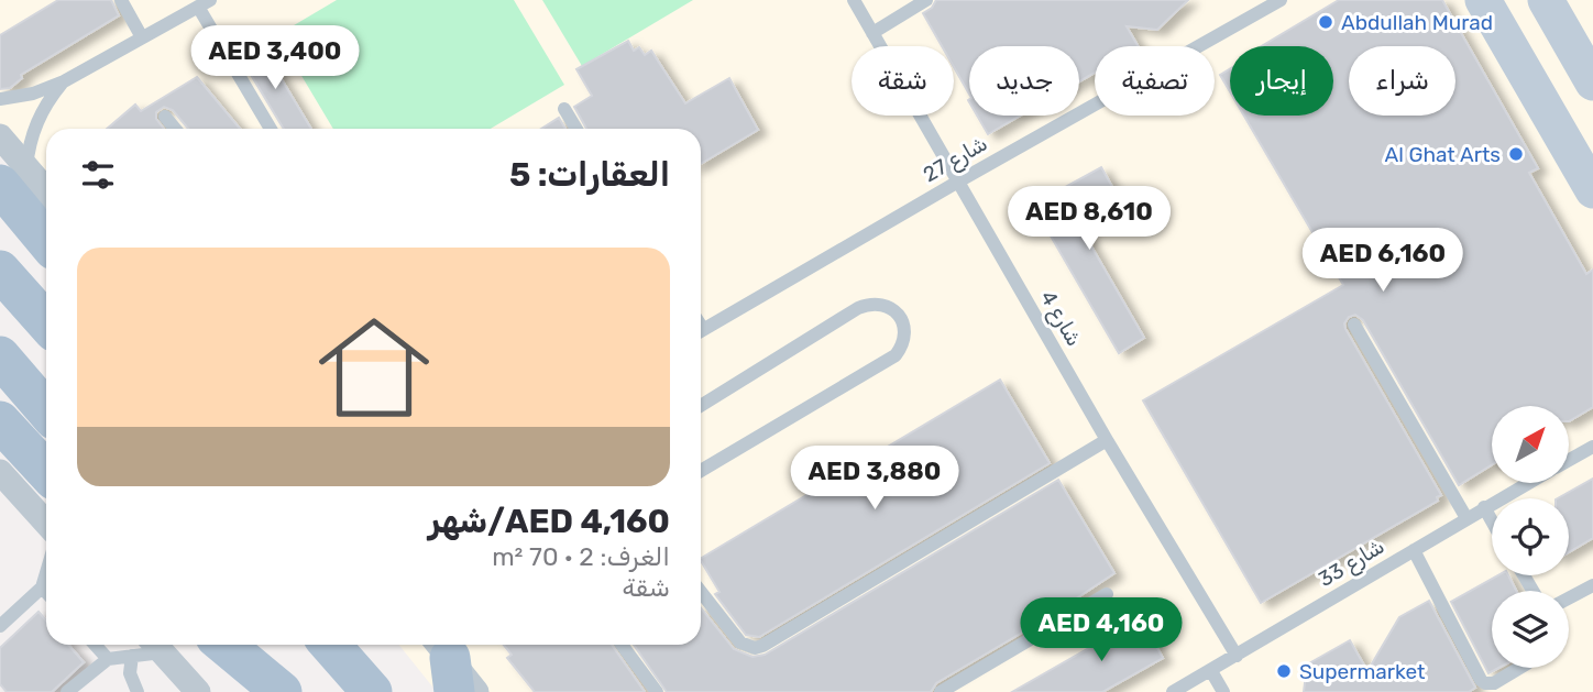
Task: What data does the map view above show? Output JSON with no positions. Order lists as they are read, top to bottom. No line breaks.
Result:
{"streets":{"lane":["شارع 27","شارع 4","شارع 33"]},"crossings":[["شارع 27","شارع 4"],["شارع 4","شارع 33"]],"places":["Abdullah Murad","Al Ghat Arts","Supermarket"],"north":"top right","page":{"price":["AED 3,400","AED 8,610","AED 6,160","AED 3,880","AED 4,160"],"chip":["شراء","إيجار","تصفية","جديد","شقة"],"heading":"العقارات: 5","list":[{"name":"AED 4,160/شهر","note":"الغرف: 2 · 70 m² · شقة"}]}}
